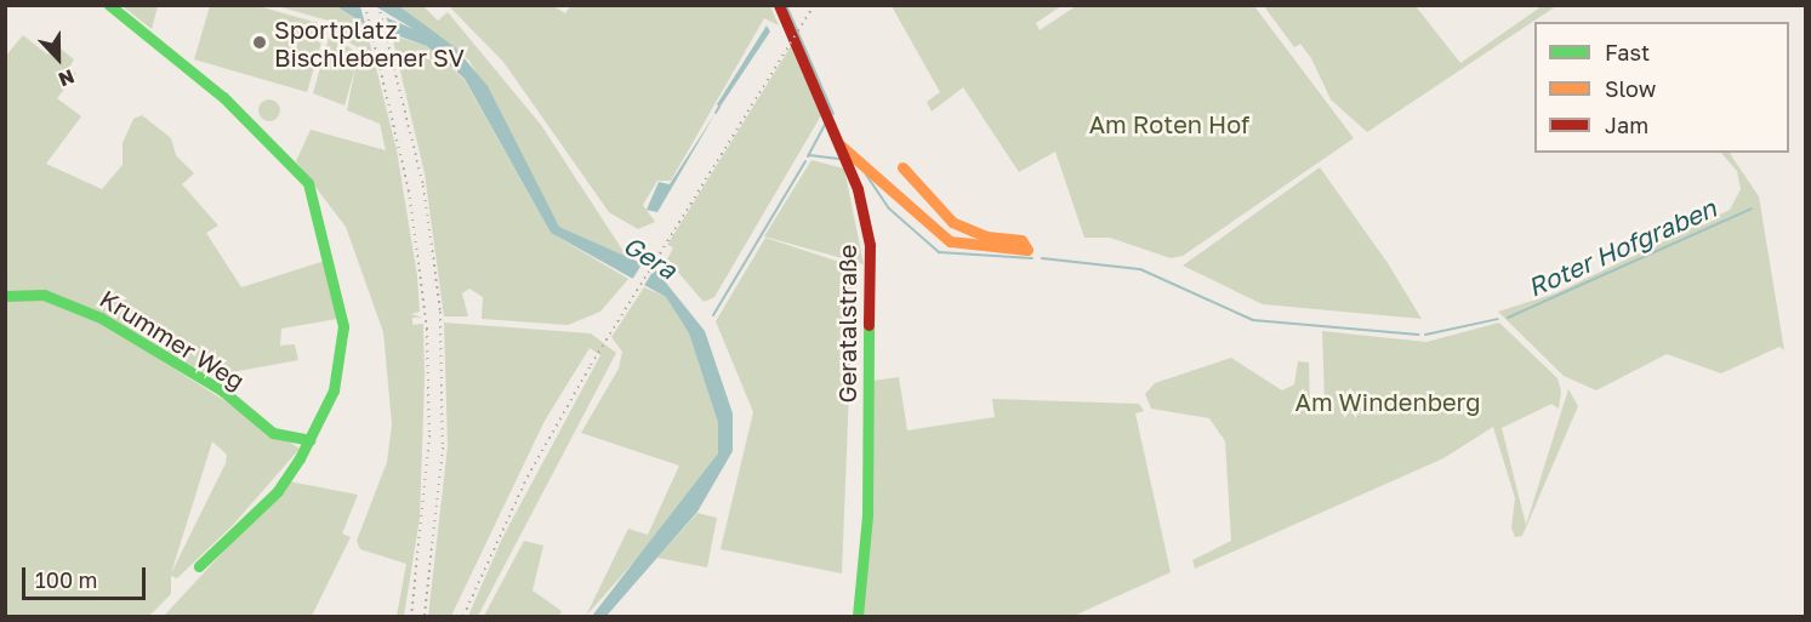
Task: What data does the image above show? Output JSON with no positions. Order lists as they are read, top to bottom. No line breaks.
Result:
{"streets":{"street":["Geratalstraße","Krummer Weg"]},"water":["Roter Hofgraben","Gera"],"parks":["Am Roten Hof","Am Windenberg"],"places":["Sportplatz Bischlebener SV"],"legend":["Fast","Slow","Jam"],"scale_bar":"100 m","north":"bottom"}
